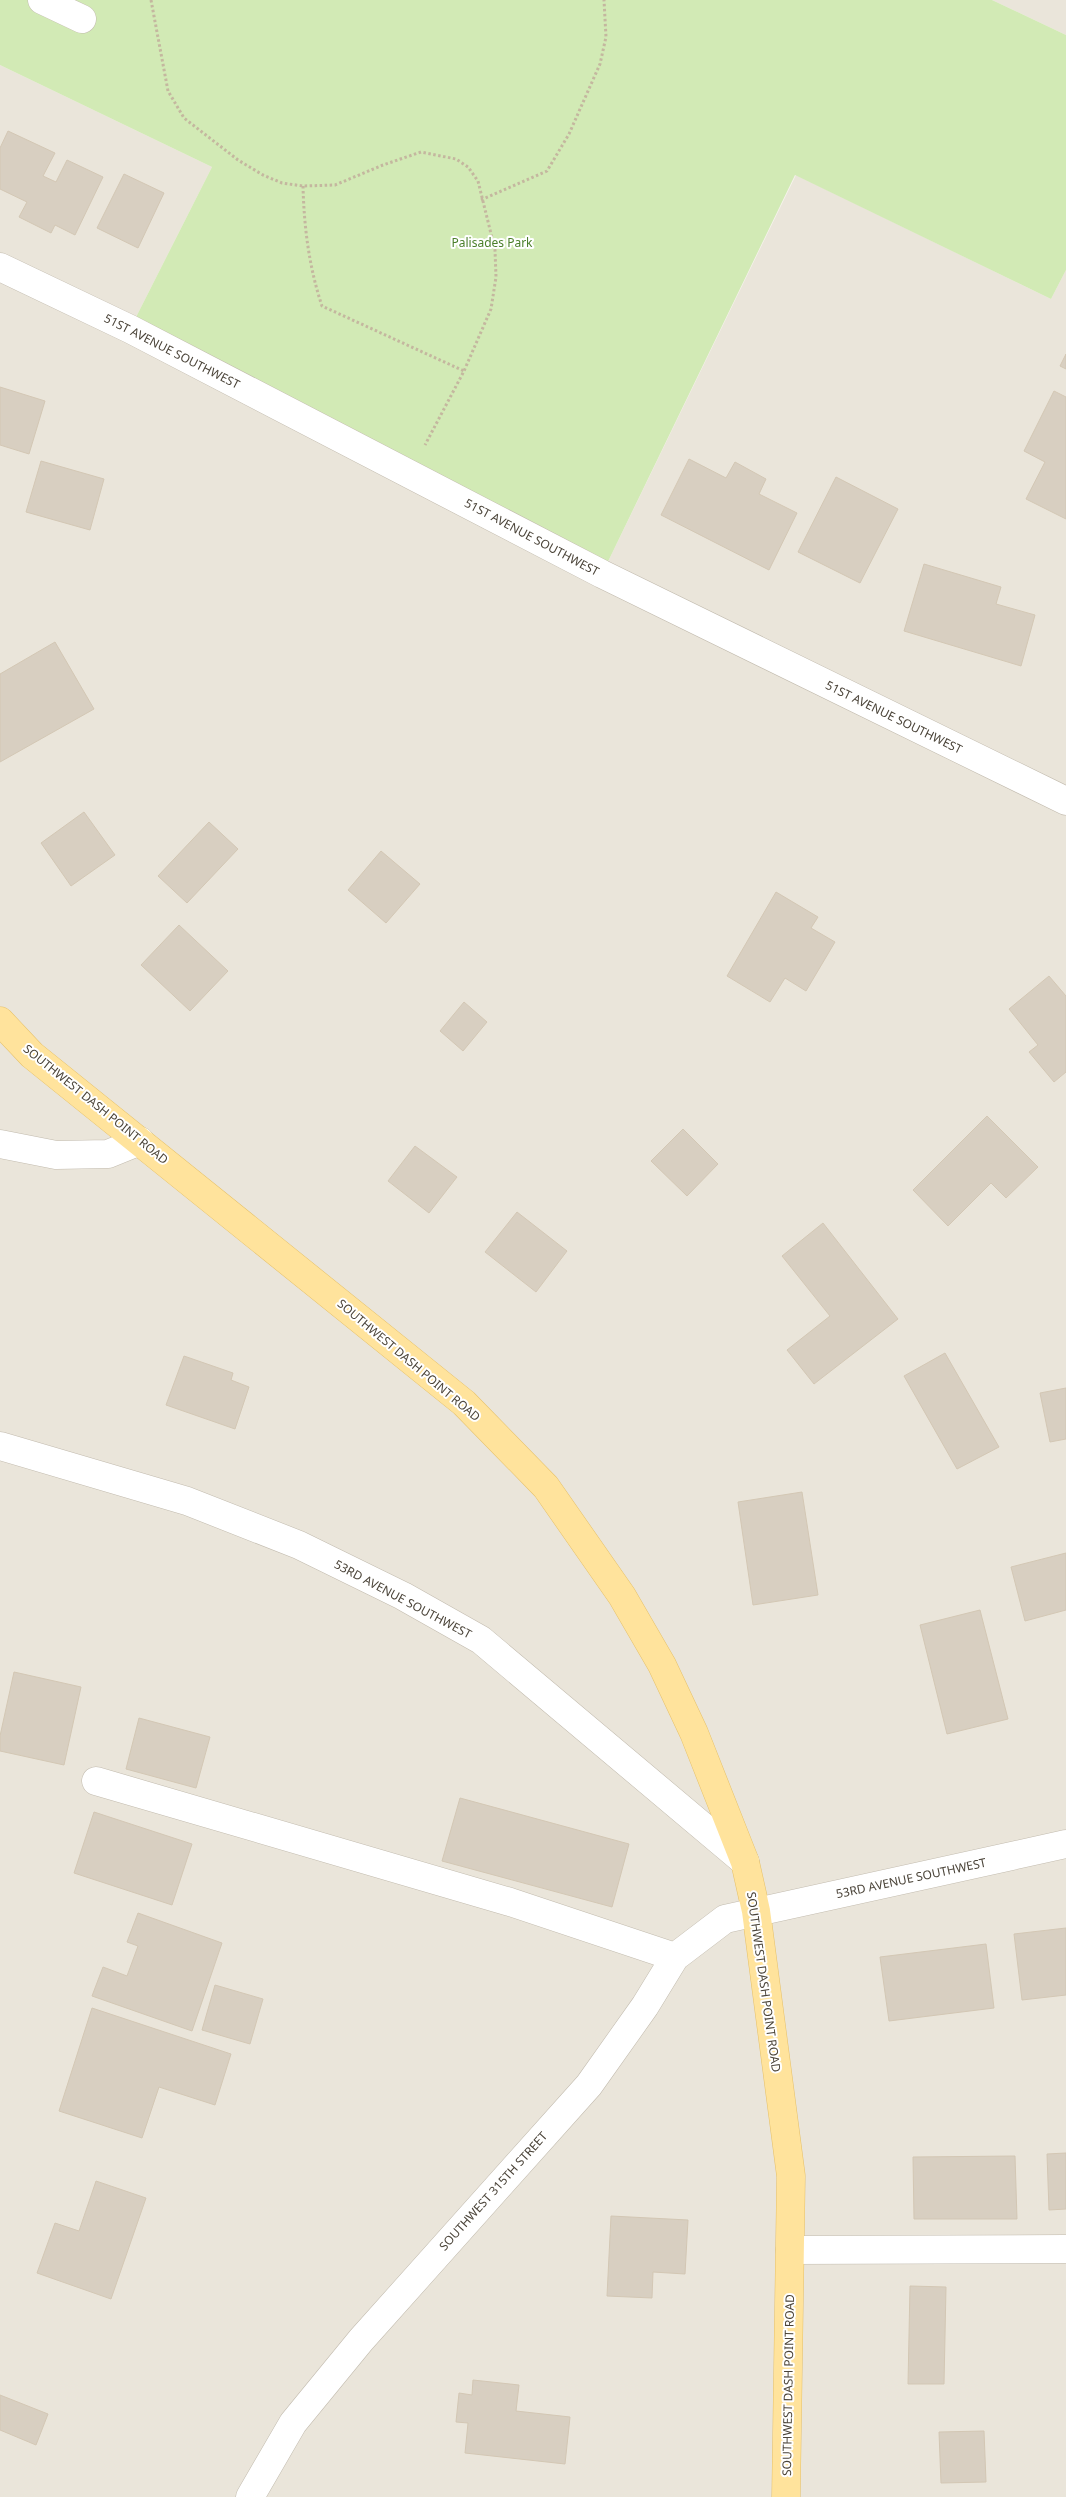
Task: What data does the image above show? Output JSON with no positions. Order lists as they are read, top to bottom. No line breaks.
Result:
{"streets":{"main road":["SOUTHWEST DASH POINT ROAD"],"street":["51ST AVENUE SOUTHWEST","53RD AVENUE SOUTHWEST","SOUTHWEST 315TH STREET"]},"crossings":[["SOUTHWEST DASH POINT ROAD","53RD AVENUE SOUTHWEST"],["SOUTHWEST DASH POINT ROAD","SOUTHWEST 315TH STREET"],["53RD AVENUE SOUTHWEST","SOUTHWEST 315TH STREET"]],"parks":["Palisades Park"]}
